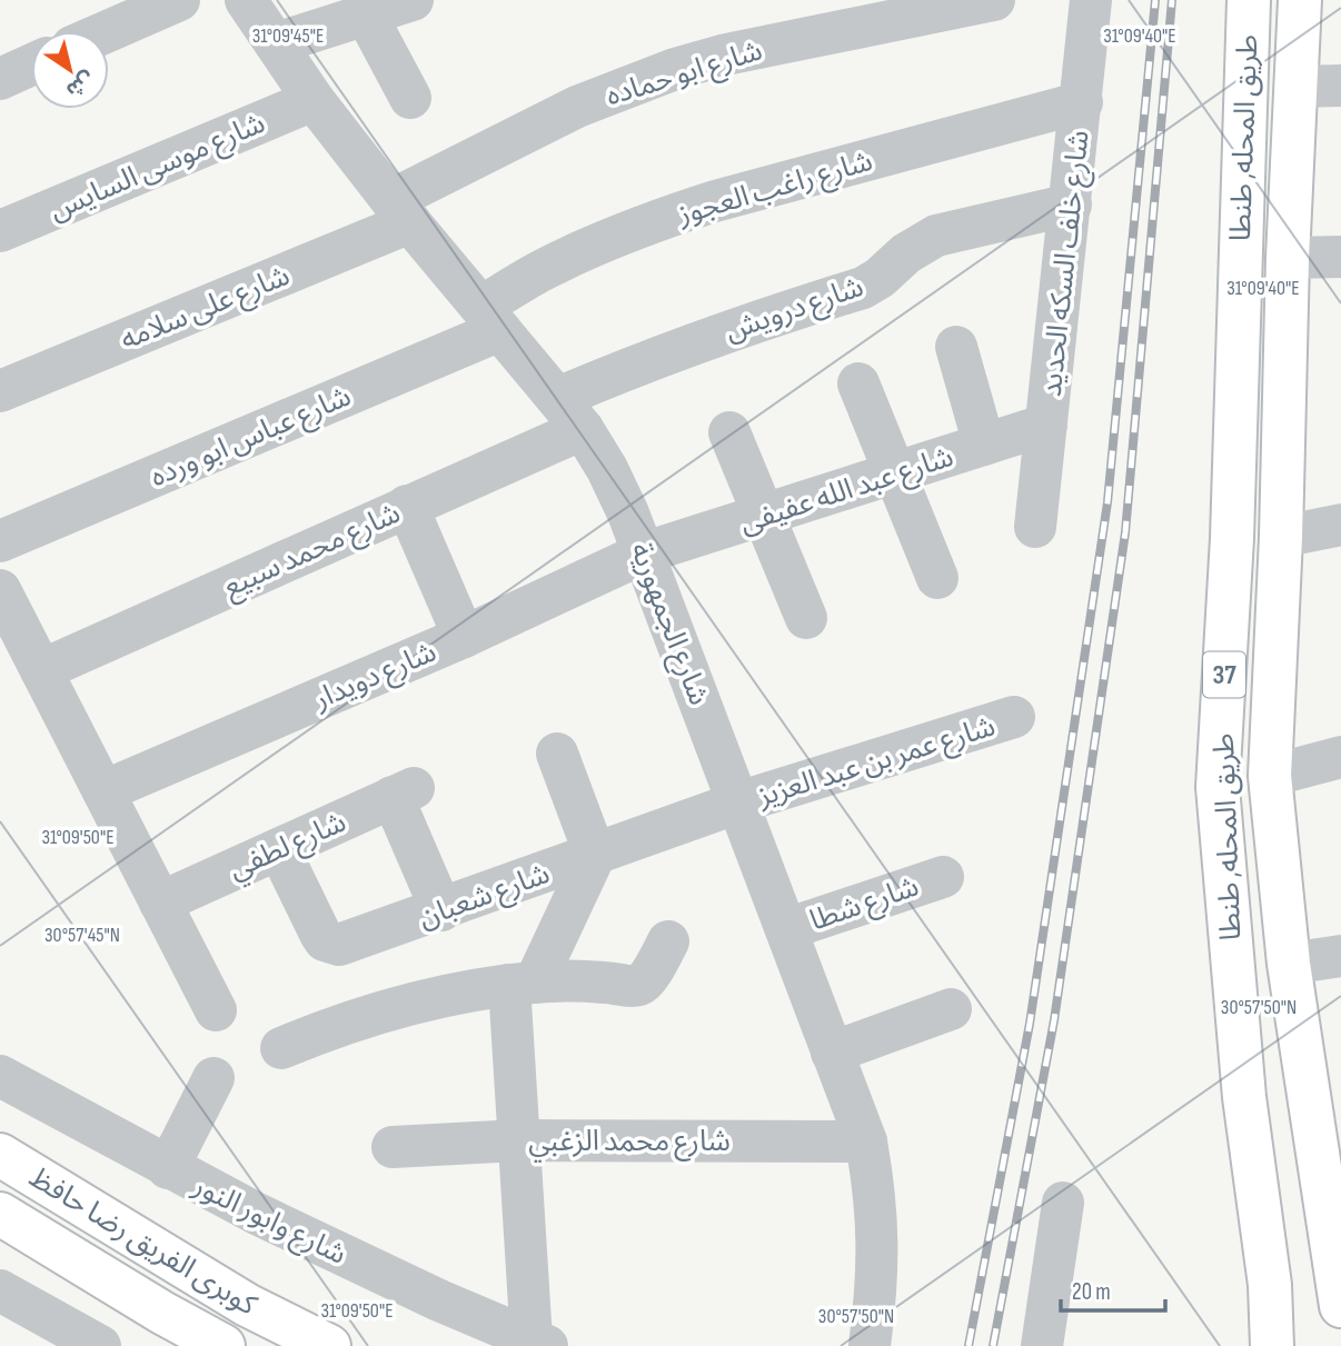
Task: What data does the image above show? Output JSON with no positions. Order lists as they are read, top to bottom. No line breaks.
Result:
{"streets":{"main road":["طريق المحله, طنطا","37","كوبرى الفريق رضا حافظ"],"street":["شارع ابو حماده","شارع موسى السايس","شارع راغب العجوز","شارع خلف السكه الحديد","شارع على سلامه","شارع درويش","شارع عباس ابو ورده","شارع عبد الله عفيفى","شارع محمد سبيع","شارع الجمهورية","شارع دويدار","شارع عمر بن عبد العزيز","شارع لطفي","شارع شعبان","شارع شطا","شارع محمد الزغبي","شارع وابور النور"]},"crossings":[["شارع ابو حماده","شارع على سلامه"],["شارع ابو حماده","شارع الجمهورية"],["شارع موسى السايس","شارع الجمهورية"],["شارع راغب العجوز","شارع خلف السكه الحديد"],["شارع راغب العجوز","شارع عباس ابو ورده"],["شارع راغب العجوز","شارع الجمهورية"],["شارع خلف السكه الحديد","شارع درويش"],["شارع خلف السكه الحديد","شارع عبد الله عفيفى"],["شارع على سلامه","شارع الجمهورية"],["شارع درويش","شارع محمد سبيع"],["شارع درويش","شارع الجمهورية"],["شارع عباس ابو ورده","شارع الجمهورية"],["شارع عبد الله عفيفى","شارع الجمهورية"],["شارع عبد الله عفيفى","شارع دويدار"],["شارع محمد سبيع","شارع الجمهورية"],["شارع الجمهورية","شارع دويدار"],["شارع الجمهورية","شارع عمر بن عبد العزيز"],["شارع الجمهورية","شارع شعبان"],["شارع الجمهورية","شارع شطا"],["شارع الجمهورية","شارع محمد الزغبي"],["شارع عمر بن عبد العزيز","شارع شعبان"],["شارع لطفي","شارع شعبان"]],"scale_bar":"20 m","north":"bottom right","coordinates":["31°09'45\"E","31°09'40\"E","31°09'50\"E","30°57'45\"N","30°57'50\"N"]}
